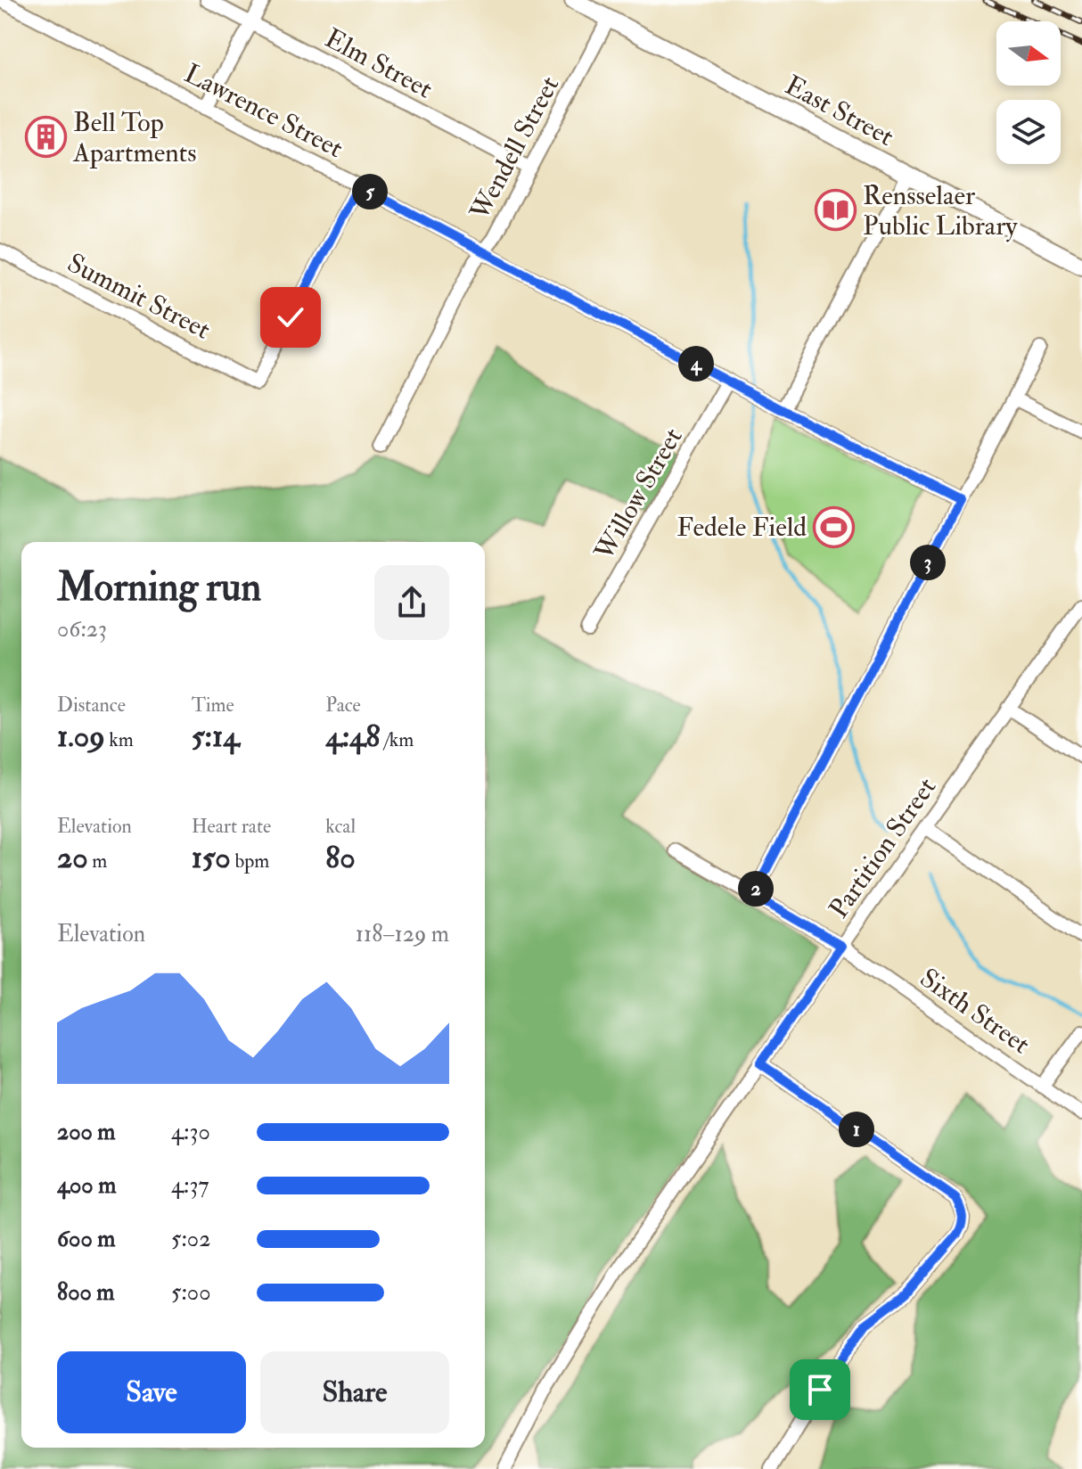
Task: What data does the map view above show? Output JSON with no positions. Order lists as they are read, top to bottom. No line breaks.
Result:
{"streets":{"street":["Elm Street","Lawrence Street","East Street","Wendell Street","Summit Street","Willow Street","Partition Street","Sixth Street"]},"crossings":[["Elm Street","Wendell Street"],["Lawrence Street","Wendell Street"],["Lawrence Street","Summit Street"],["Lawrence Street","Willow Street"],["East Street","Wendell Street"],["Partition Street","Sixth Street"]],"places":{"building":["Bell Top Apartments"],"library":["Rensselaer Public Library"],"sports":["Fedele Field"]},"north":"right","page":{"pins":["5","4","3","2","1"],"heading":["Morning run","06:23"],"stats":[["Distance","1.09 km"],["Time","5:14"],["Pace","4:48 /km"],["Elevation","20 m"],["Heart rate","150 bpm"],["kcal","80"]],"chart":["Elevation","118–129 m"],"list":[{"name":"200 m","note":"4:30"},{"name":"400 m","note":"4:37"},{"name":"600 m","note":"5:02"},{"name":"800 m","note":"5:00"}],"buttons":["Save","Share"]}}
